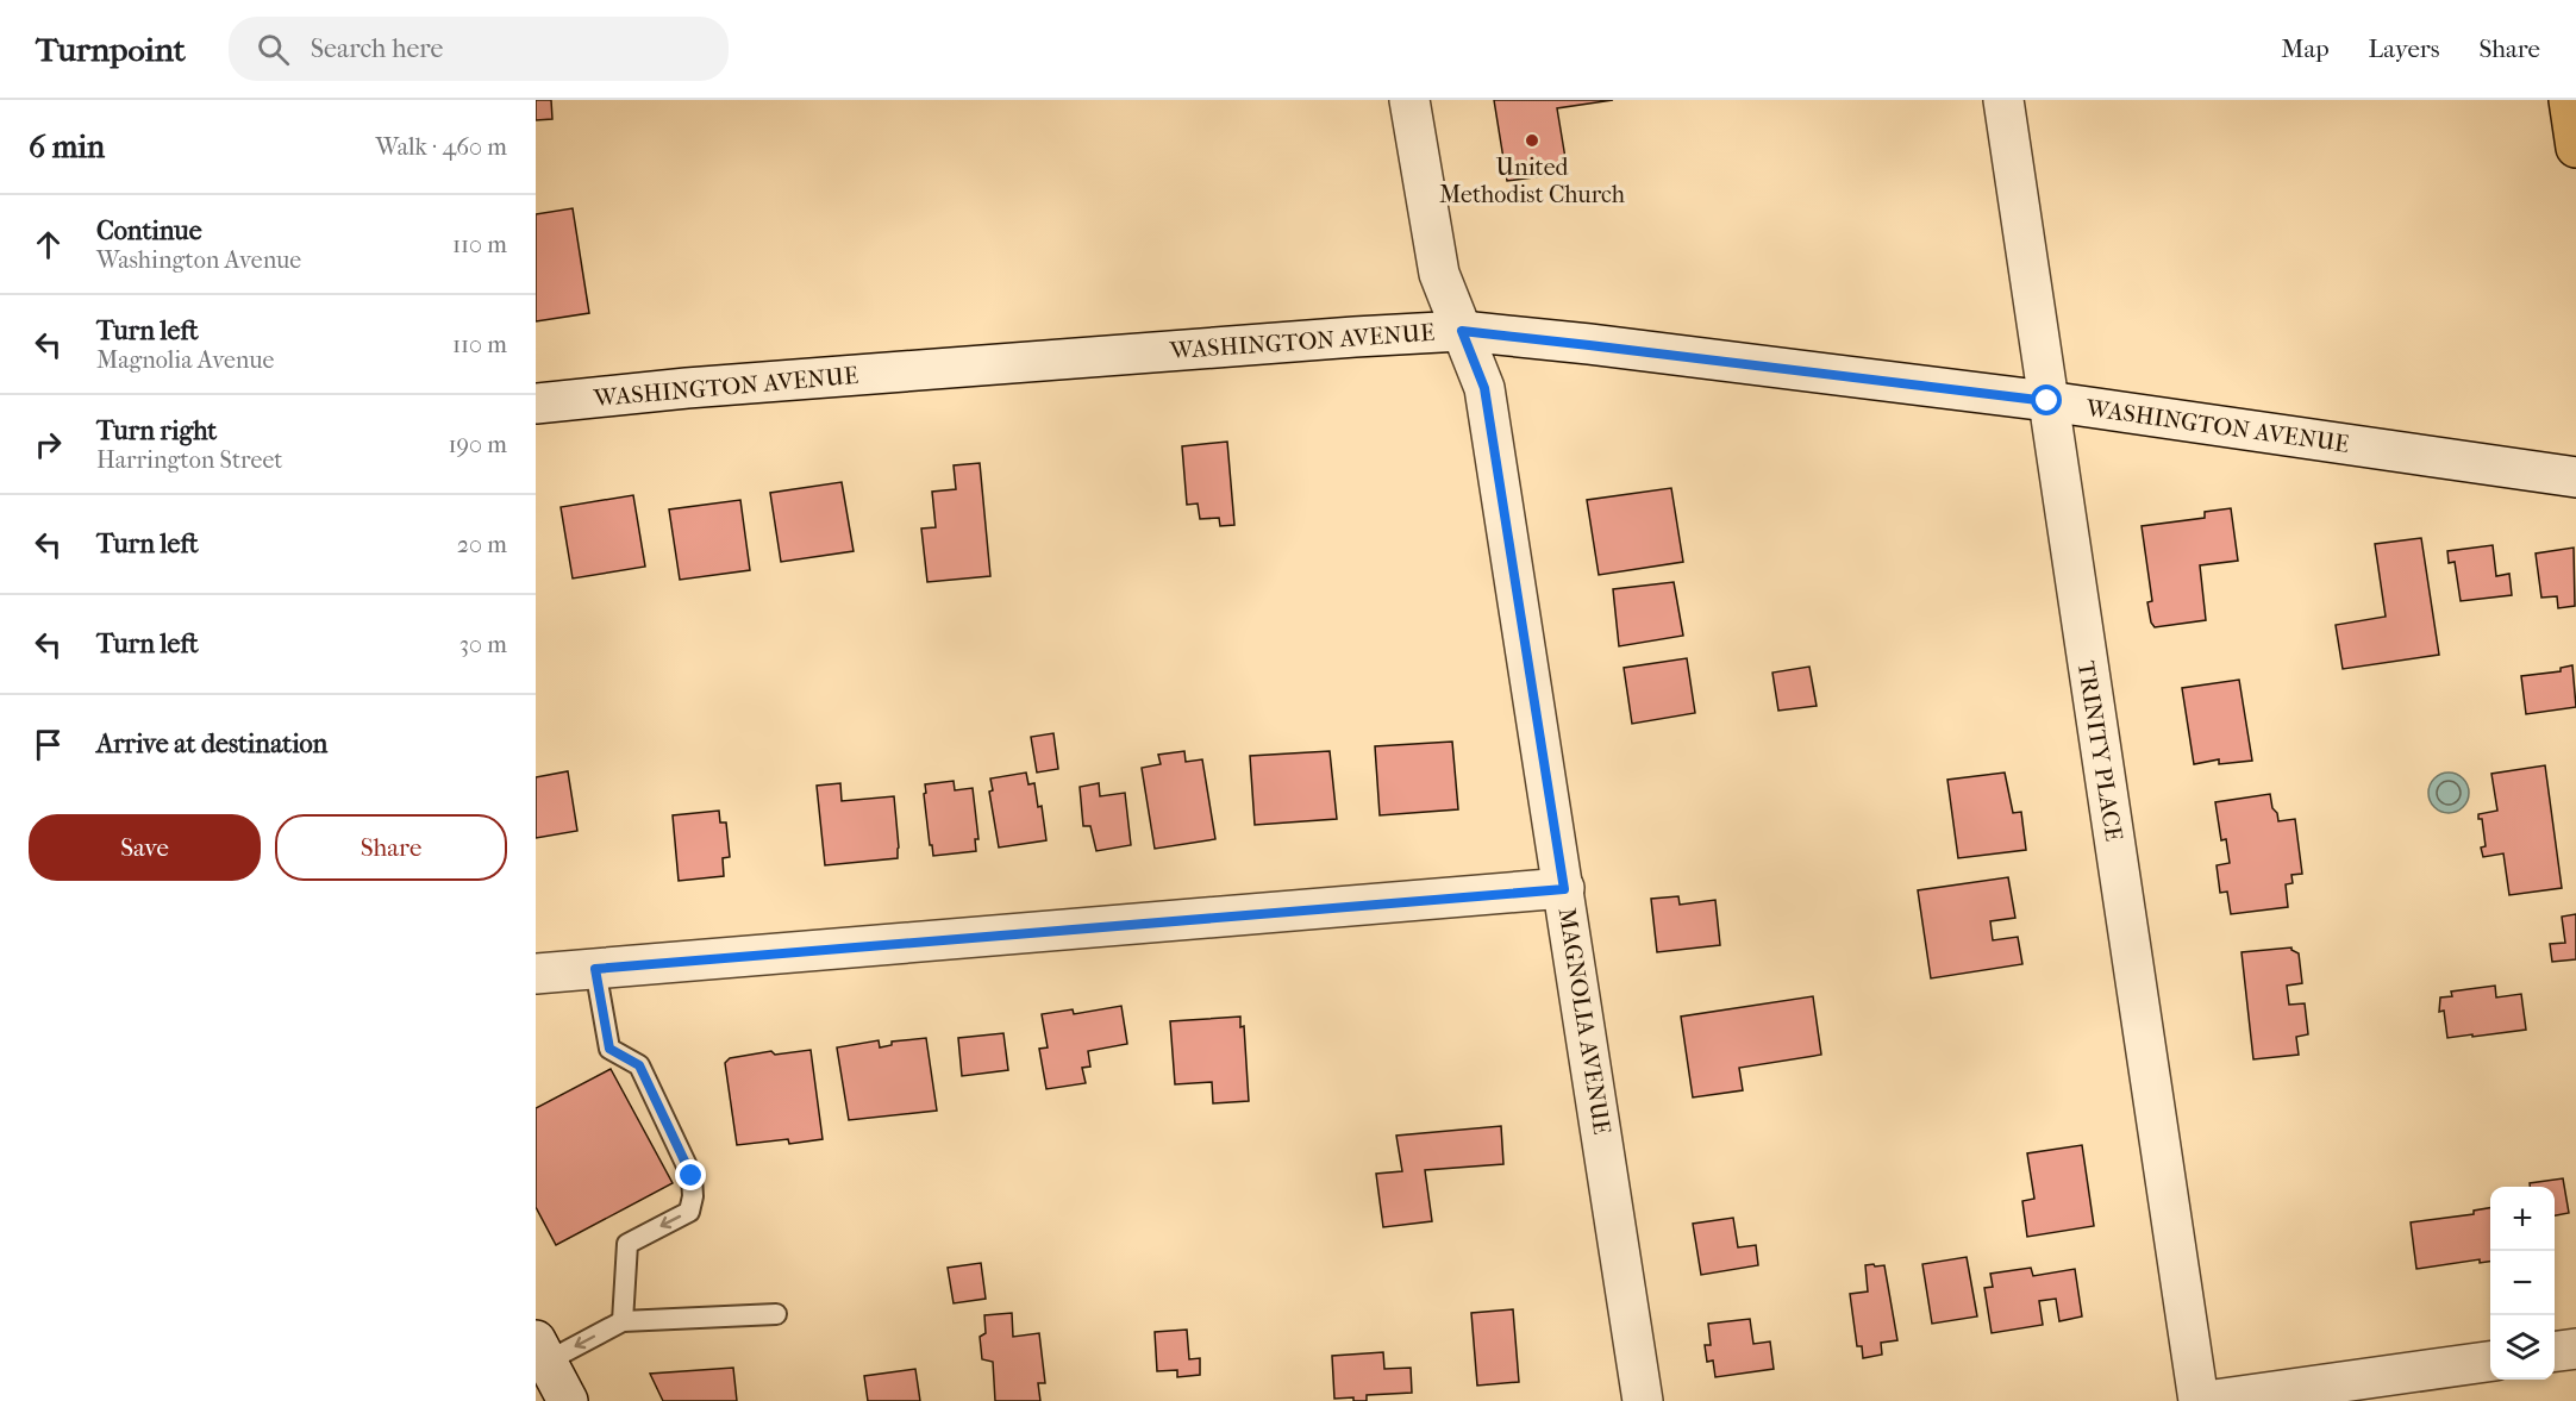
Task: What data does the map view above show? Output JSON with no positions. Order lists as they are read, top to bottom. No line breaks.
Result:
{"streets":{"street":["WASHINGTON AVENUE","TRINITY PLACE","MAGNOLIA AVENUE"]},"crossings":[["WASHINGTON AVENUE","TRINITY PLACE"],["WASHINGTON AVENUE","MAGNOLIA AVENUE"]],"places":["United Methodist Church"],"page":{"header":"Turnpoint","search":"Search here","nav":["Map","Layers","Share"],"heading":["6 min","Walk · 460 m"],"list":[["Continue","Washington Avenue","110 m"],["Turn left","Magnolia Avenue","110 m"],["Turn right","Harrington Street","190 m"],["Turn left","20 m"],["Turn left","30 m"],"Arrive at destination"],"buttons":["Save","Share"],"map_buttons":["+","−"]}}
